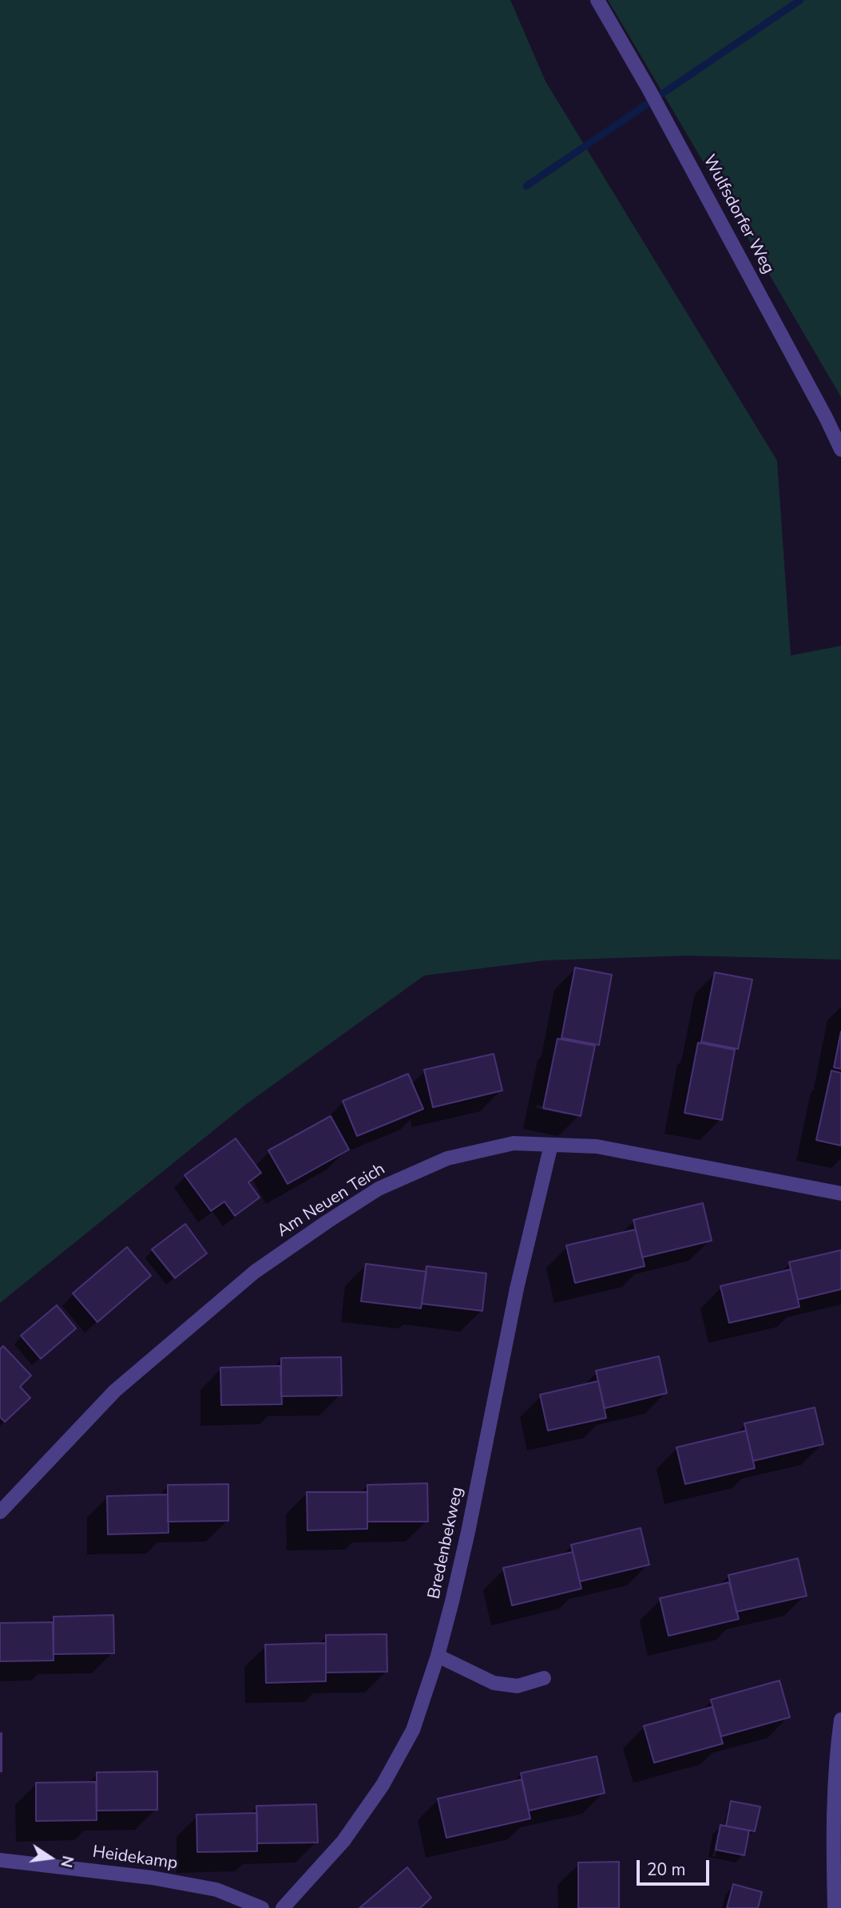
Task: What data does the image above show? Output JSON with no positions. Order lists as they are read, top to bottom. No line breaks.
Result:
{"streets":{"street":["Wulfsdorfer Weg","Am Neuen Teich","Bredenbekweg","Heidekamp"]},"crossings":[["Am Neuen Teich","Bredenbekweg"]],"scale_bar":"20 m","north":"right"}
